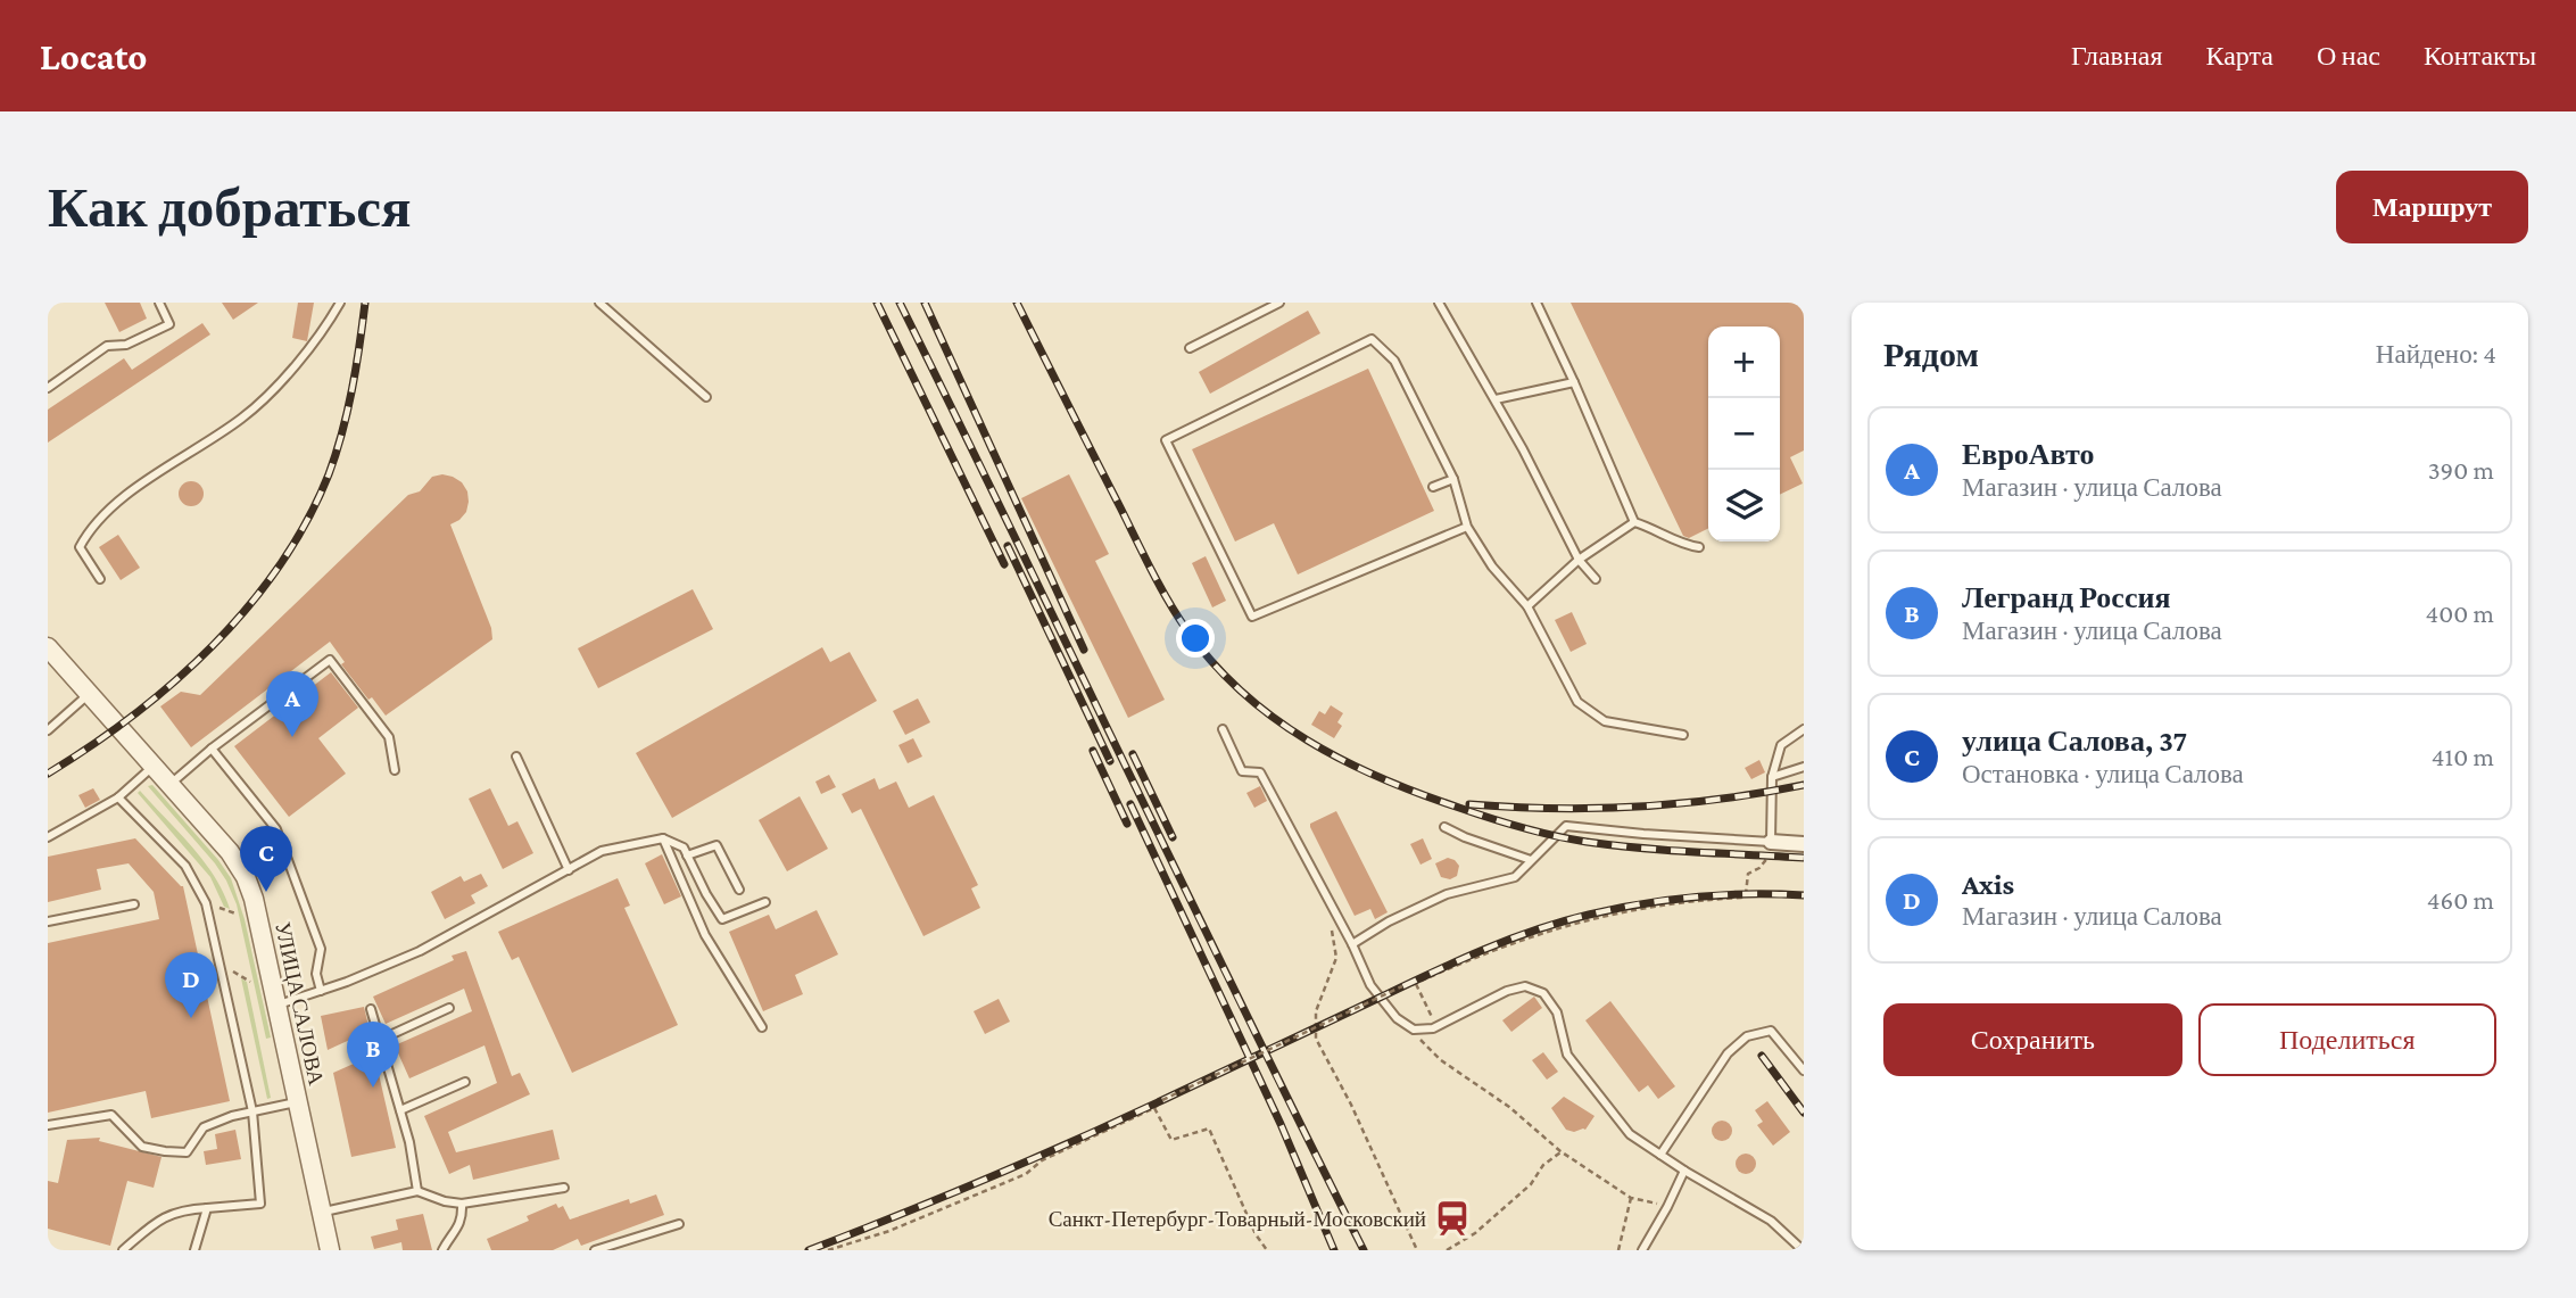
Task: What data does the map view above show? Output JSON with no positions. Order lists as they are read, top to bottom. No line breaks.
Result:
{"streets":{"street":["УЛИЦА САЛОВА"]},"places":{"station":["Санкт-Петербург-Товарный-Московский"]},"page":{"header":"Locato","nav":["Главная","Карта","О нас","Контакты"],"buttons":["Маршрут",["Сохранить","Поделиться"]],"title":"Как добраться","heading":["Рядом","Найдено: 4"],"map_buttons":["+","−"],"list":[{"mark":"A","name":"ЕвроАвто","note":"Магазин · улица Салова","value":"390 m"},{"mark":"B","name":"Легранд Россия","note":"Магазин · улица Салова","value":"400 m"},{"mark":"C","name":"улица Салова, 37","note":"Остановка · улица Салова","value":"410 m"},{"mark":"D","name":"Axis","note":"Магазин · улица Салова","value":"460 m"}],"pins":["A","C","D","B"]}}
